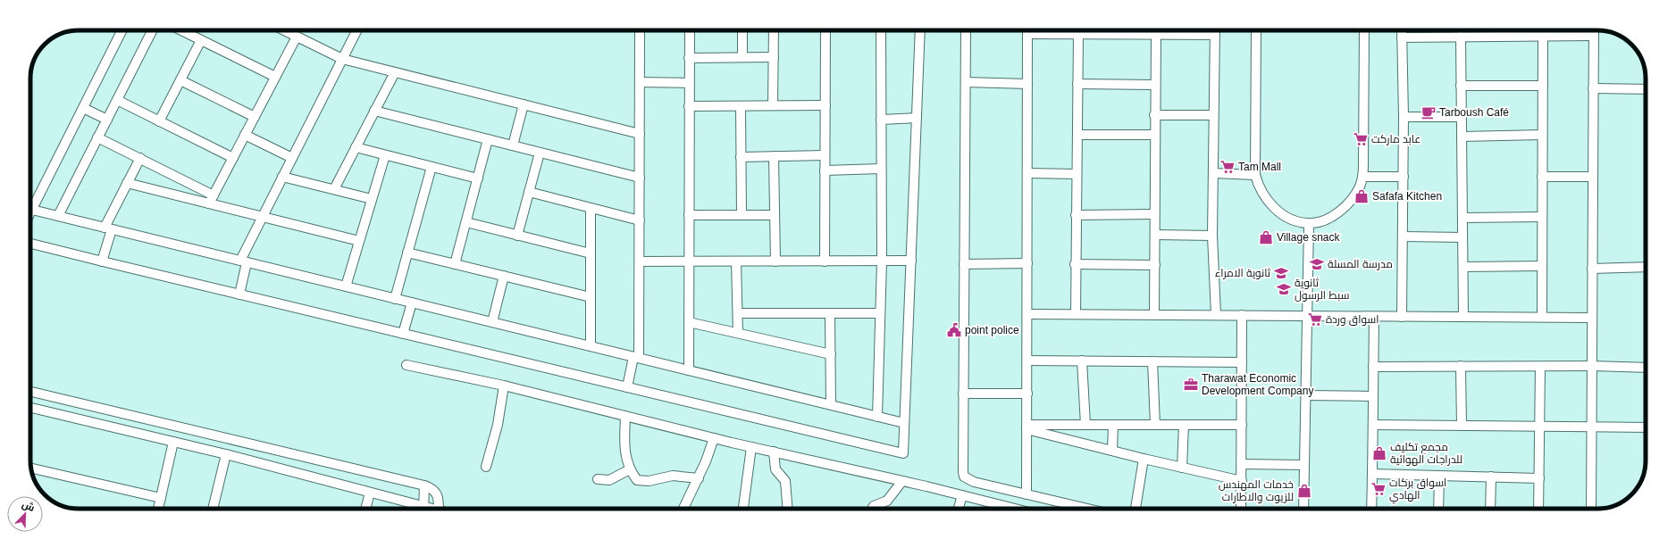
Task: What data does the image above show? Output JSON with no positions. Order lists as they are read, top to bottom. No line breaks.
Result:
{"places":{"cafe":["Tarboush Café"],"supermarket":["عابد ماركت","Tam Mall","اسواق وردة","اسواق بركات الهادي"],"shop":["Safafa Kitchen","Village snack","مجمع تكليف للدراجات الهوائية","خدمات المهندس للزيوت والاطارات"],"school or university":["مدرسة المسلة","ثانوية الامراء","ثانوية سبط الرسول"],"public building":["point police"],"office":["Tharawat Economic Development Company"]},"north":"top right"}
